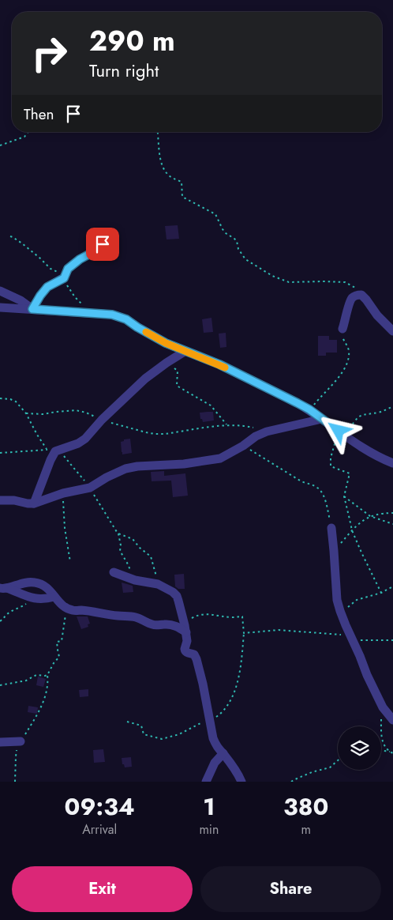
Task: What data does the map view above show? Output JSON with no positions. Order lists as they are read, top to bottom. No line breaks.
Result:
{"page":{"turn":["290 m","Turn right"],"then":"Then","eta":["09:34","Arrival","1","min","380","m"],"buttons":["Exit","Share"]}}
